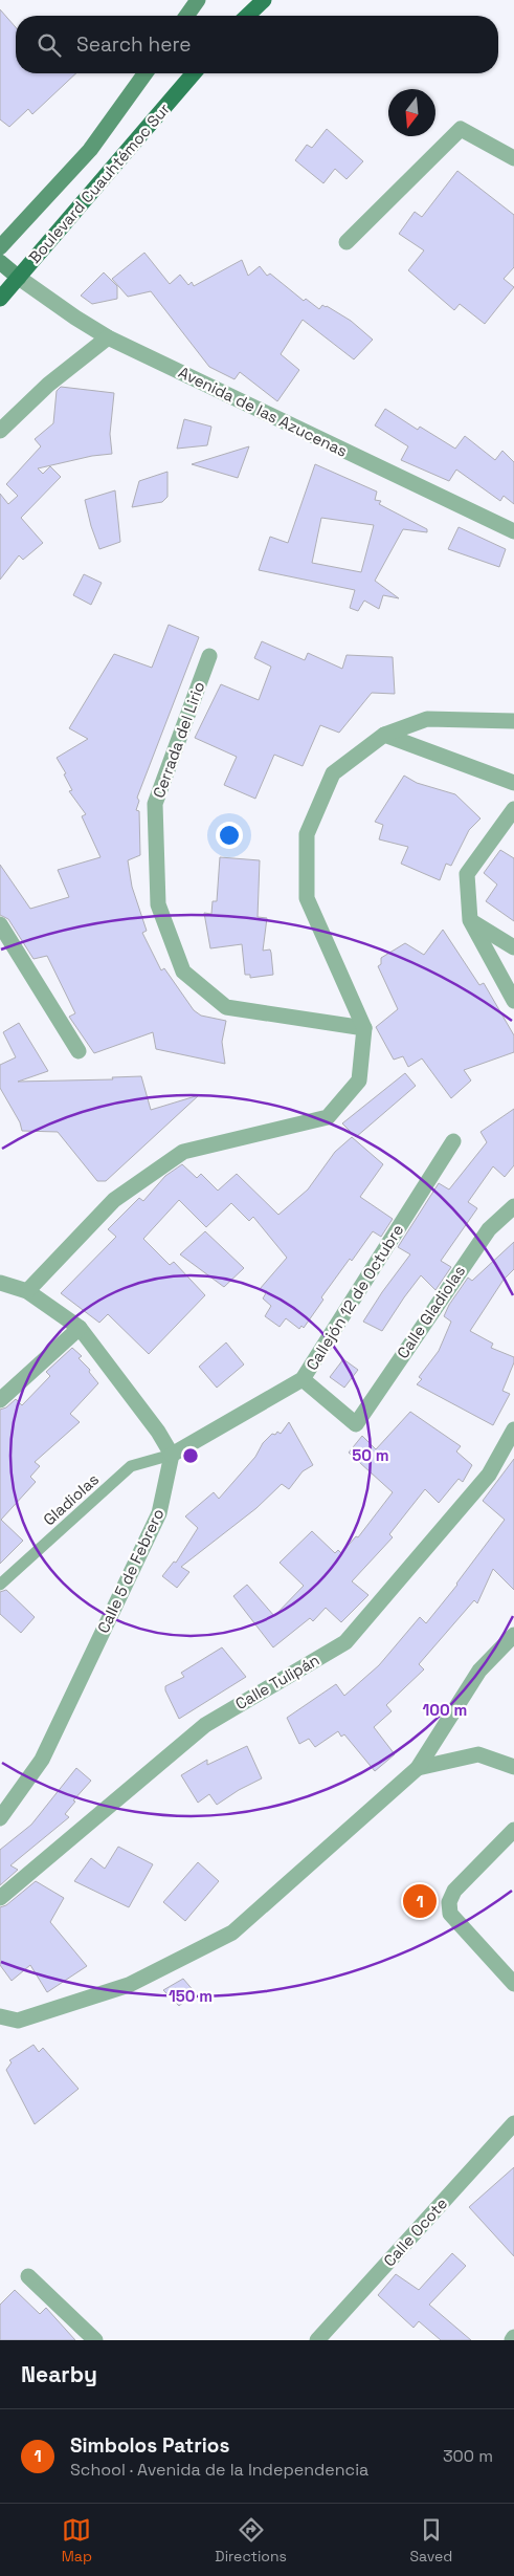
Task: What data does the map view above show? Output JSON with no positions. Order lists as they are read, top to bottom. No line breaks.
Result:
{"streets":{"main road":["Boulevard Cuauhtémoc Sur"],"street":["Avenida de las Azucenas","Cerrada del Lirio","Callejón 12 de Octubre","Calle Gladiolas","Calle 5 de Febrero","Calle Tulipán","Calle Ocote"],"lane":["Gladiolas"]},"crossings":[["Boulevard Cuauhtémoc Sur","Avenida de las Azucenas"],["Callejón 12 de Octubre","Calle Gladiolas"],["Callejón 12 de Octubre","Gladiolas"],["Callejón 12 de Octubre","Calle 5 de Febrero"],["Gladiolas","Calle 5 de Febrero"]],"north":"bottom","page":{"search":"Search here","pins":"1","heading":"Nearby","list":[{"mark":"1","name":"Simbolos Patrios","note":"School · Avenida de la Independencia","value":"300 m"}],"nav":["Map","Directions","Saved"]},"rings":["50 m","100 m","150 m"]}
